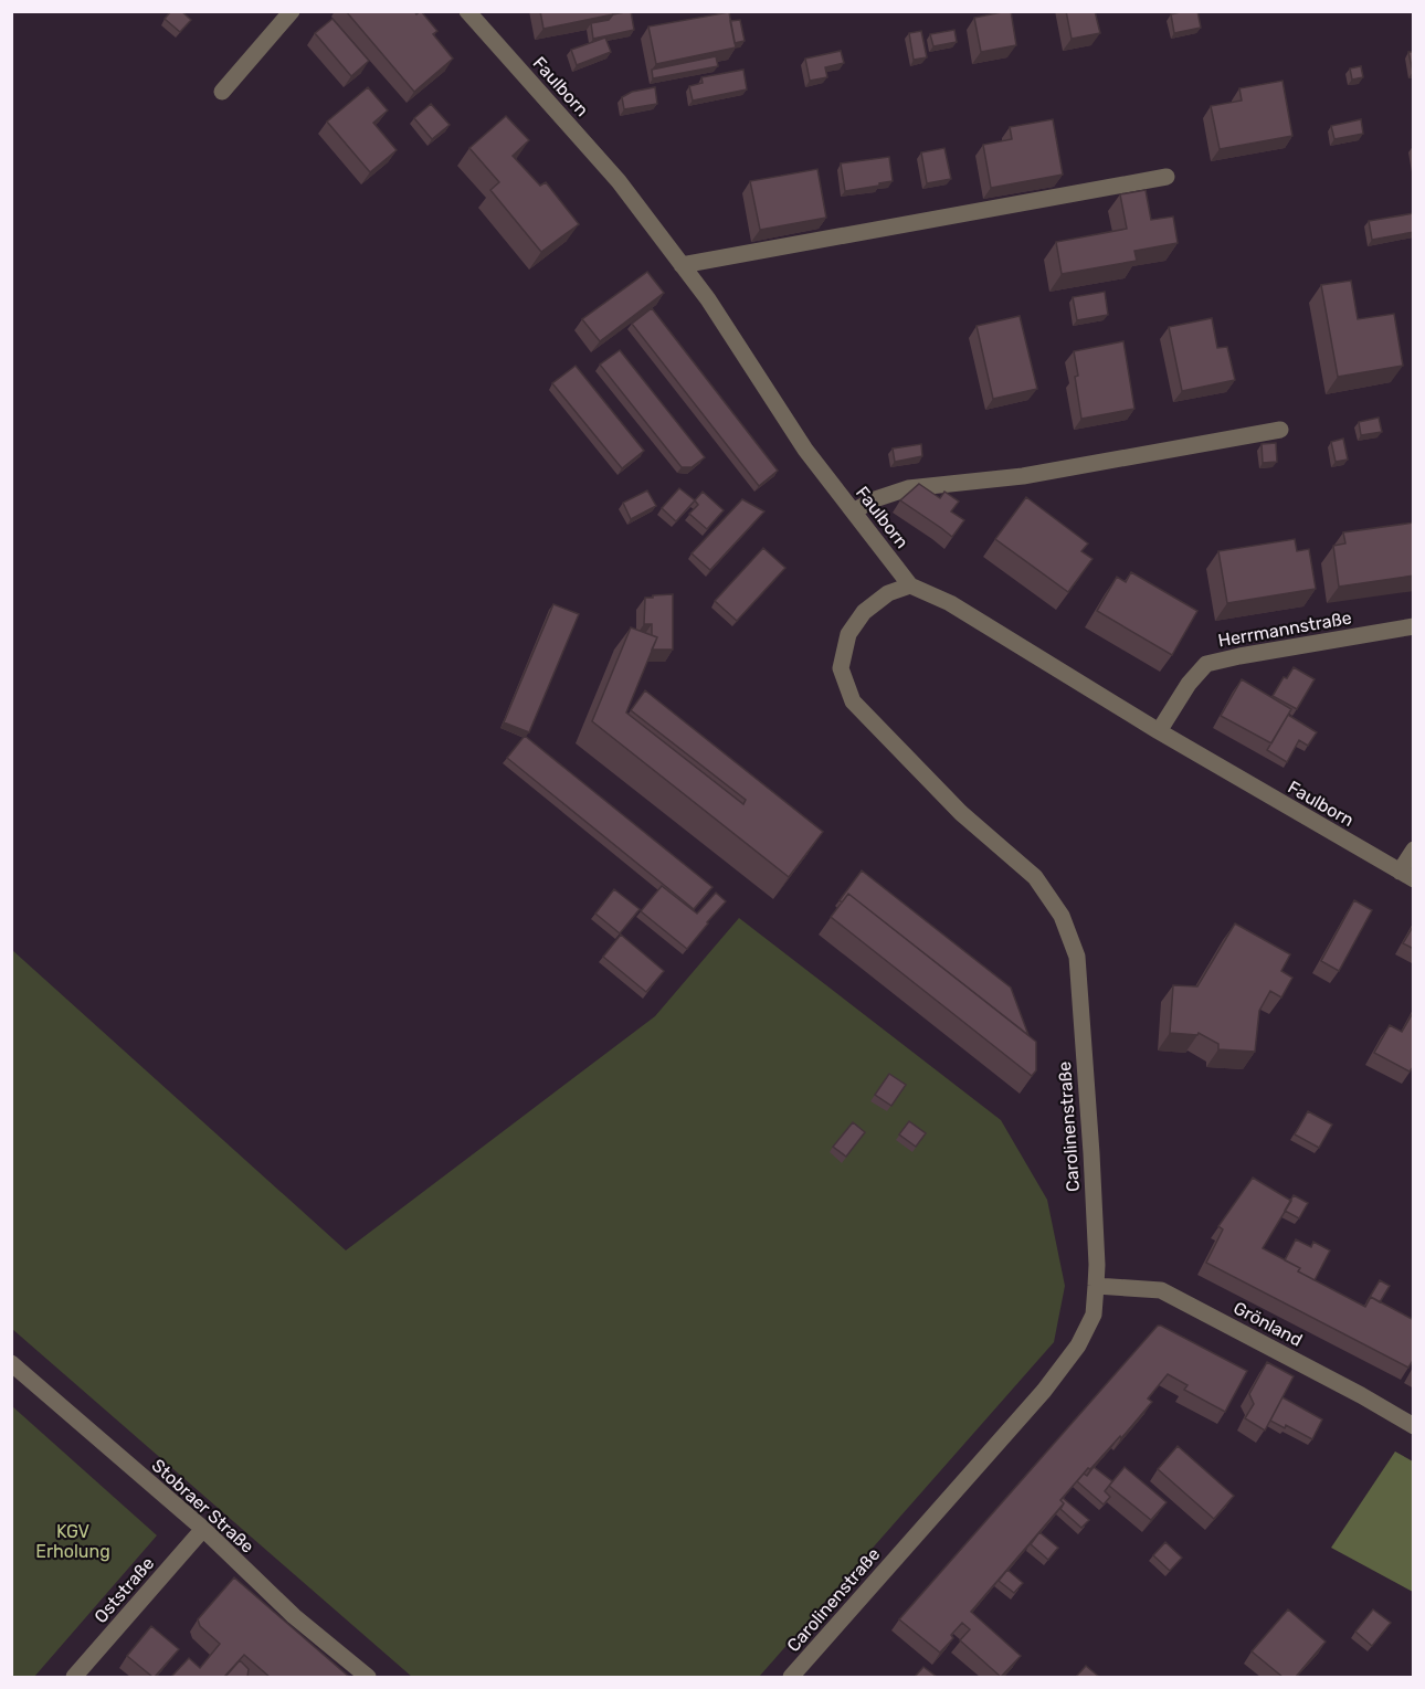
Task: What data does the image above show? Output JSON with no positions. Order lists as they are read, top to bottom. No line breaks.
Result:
{"streets":{"street":["Faulborn","Herrmannstraße","Carolinenstraße","Grönland","Stobraer Straße","Oststraße"]},"crossings":[["Faulborn","Herrmannstraße"],["Faulborn","Carolinenstraße"],["Carolinenstraße","Grönland"],["Stobraer Straße","Oststraße"]],"parks":["KGV Erholung"]}
